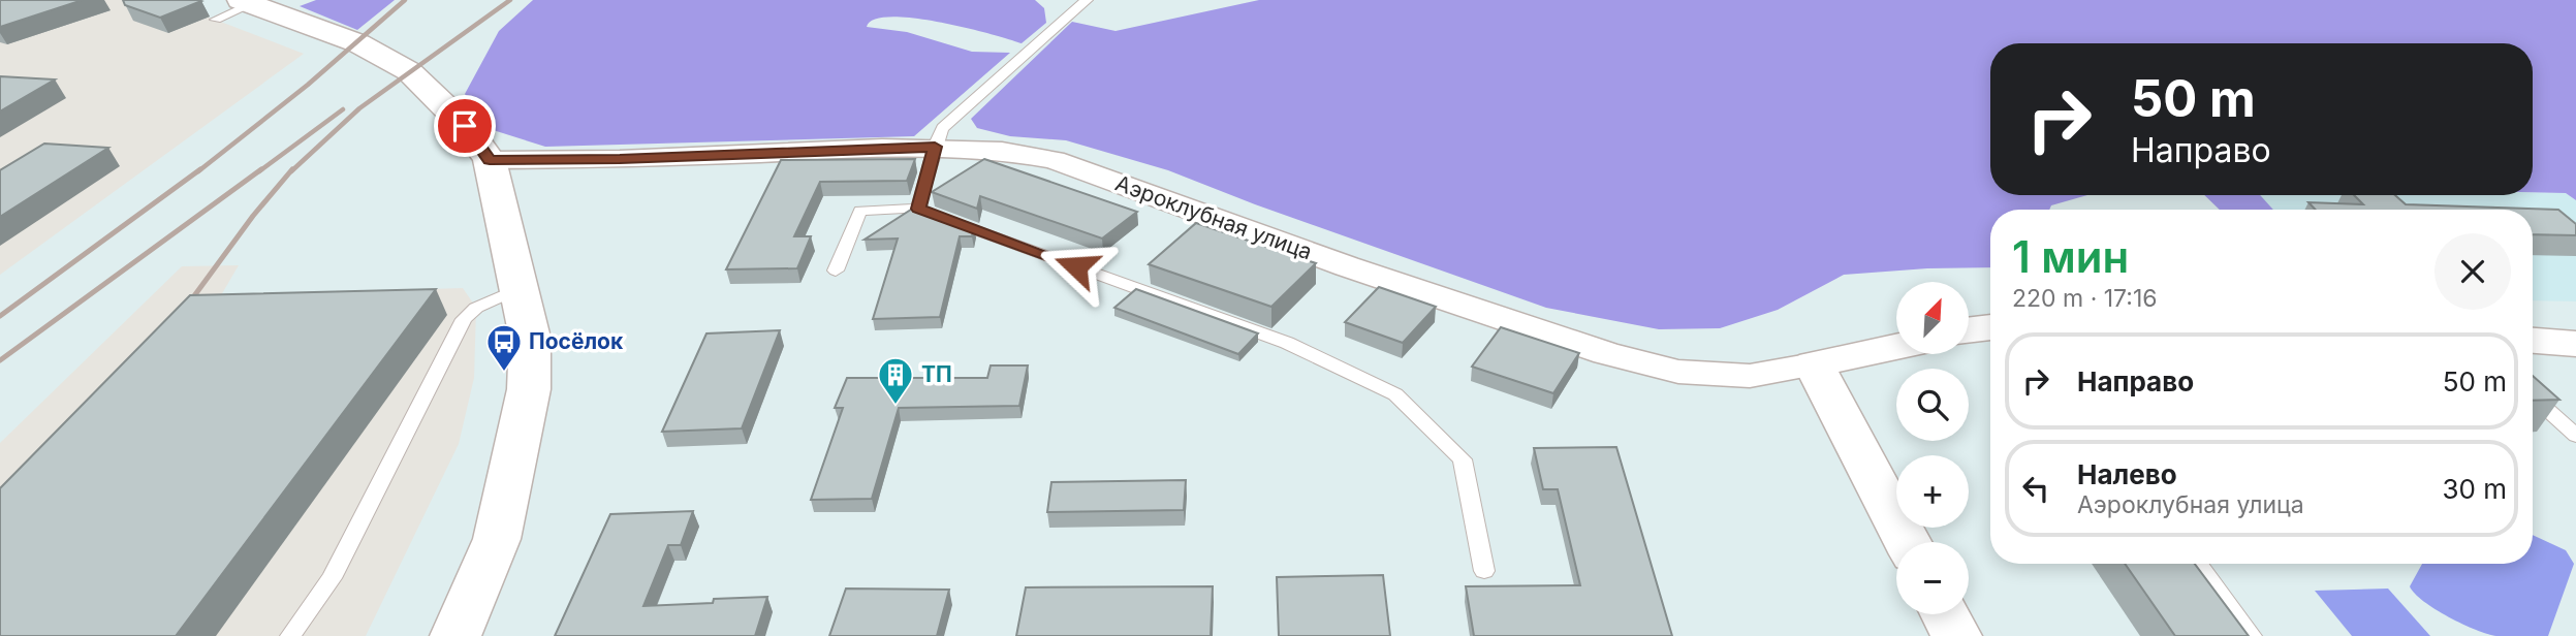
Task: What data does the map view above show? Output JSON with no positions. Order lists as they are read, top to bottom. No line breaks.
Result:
{"streets":{"street":["Аэроклубная улица"]},"places":{"bus stop":["Посёлок"],"building":["ТП"]},"north":"top right","page":{"turn":["50 m","Направо"],"heading":["1 мин","220 m · 17:16"],"map_buttons":["+","−"],"list":[{"name":"Направо","value":"50 m"},{"name":"Налево","note":"Аэроклубная улица","value":"30 m"}]}}
